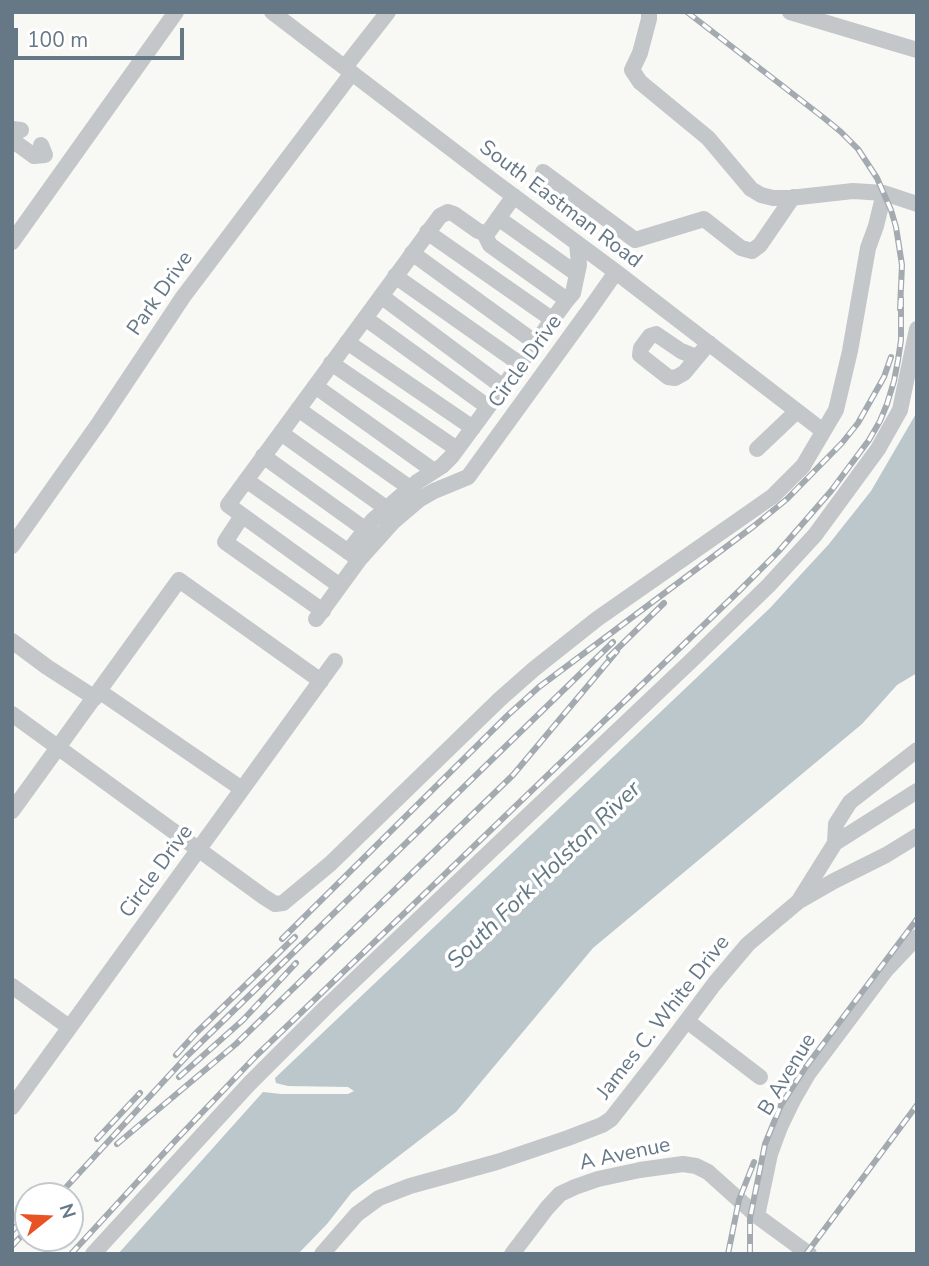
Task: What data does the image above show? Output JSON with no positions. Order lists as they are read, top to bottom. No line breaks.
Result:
{"streets":{"street":["South Eastman Road","Park Drive","Circle Drive","James C. White Drive","B Avenue","A Avenue"]},"crossings":[["South Eastman Road","Park Drive"],["South Eastman Road","Circle Drive"],["B Avenue","A Avenue"]],"water":["South Fork Holston River"],"scale_bar":"100 m","north":"right"}
